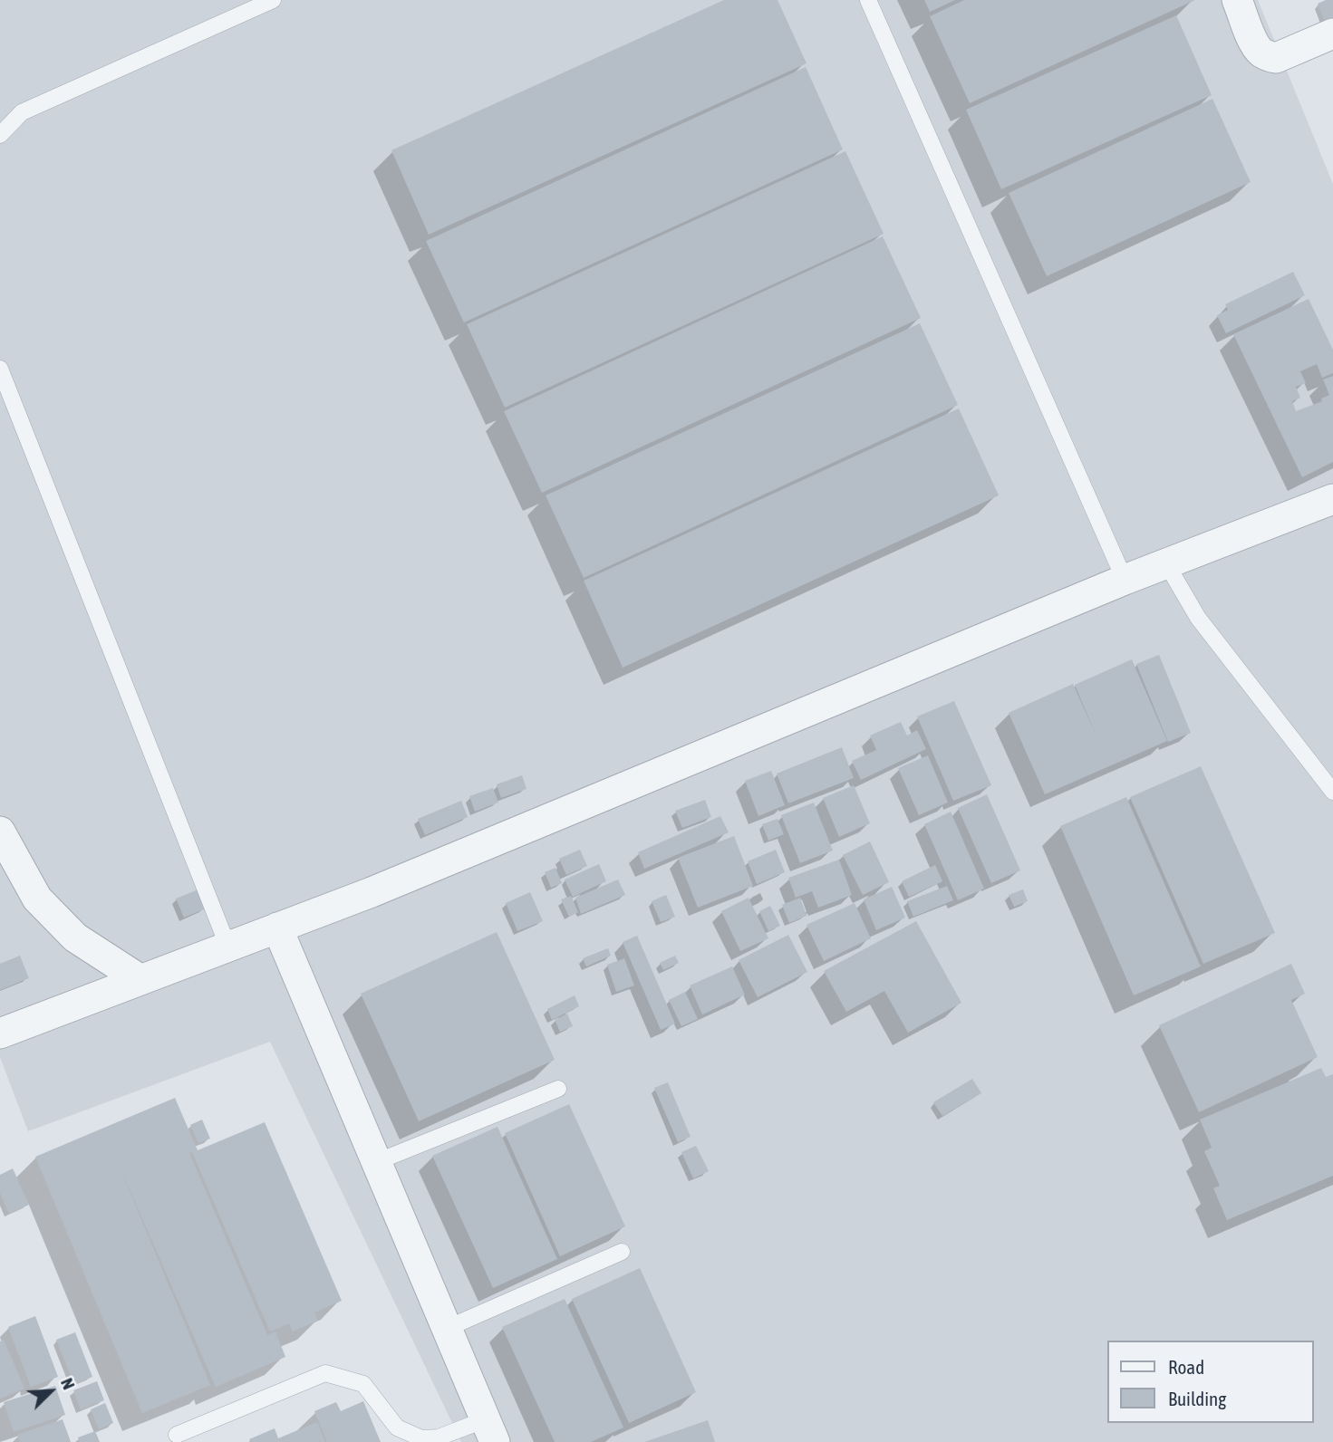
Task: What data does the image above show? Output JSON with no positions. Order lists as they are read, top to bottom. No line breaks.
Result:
{"legend":["Road","Building"],"north":"top right"}
